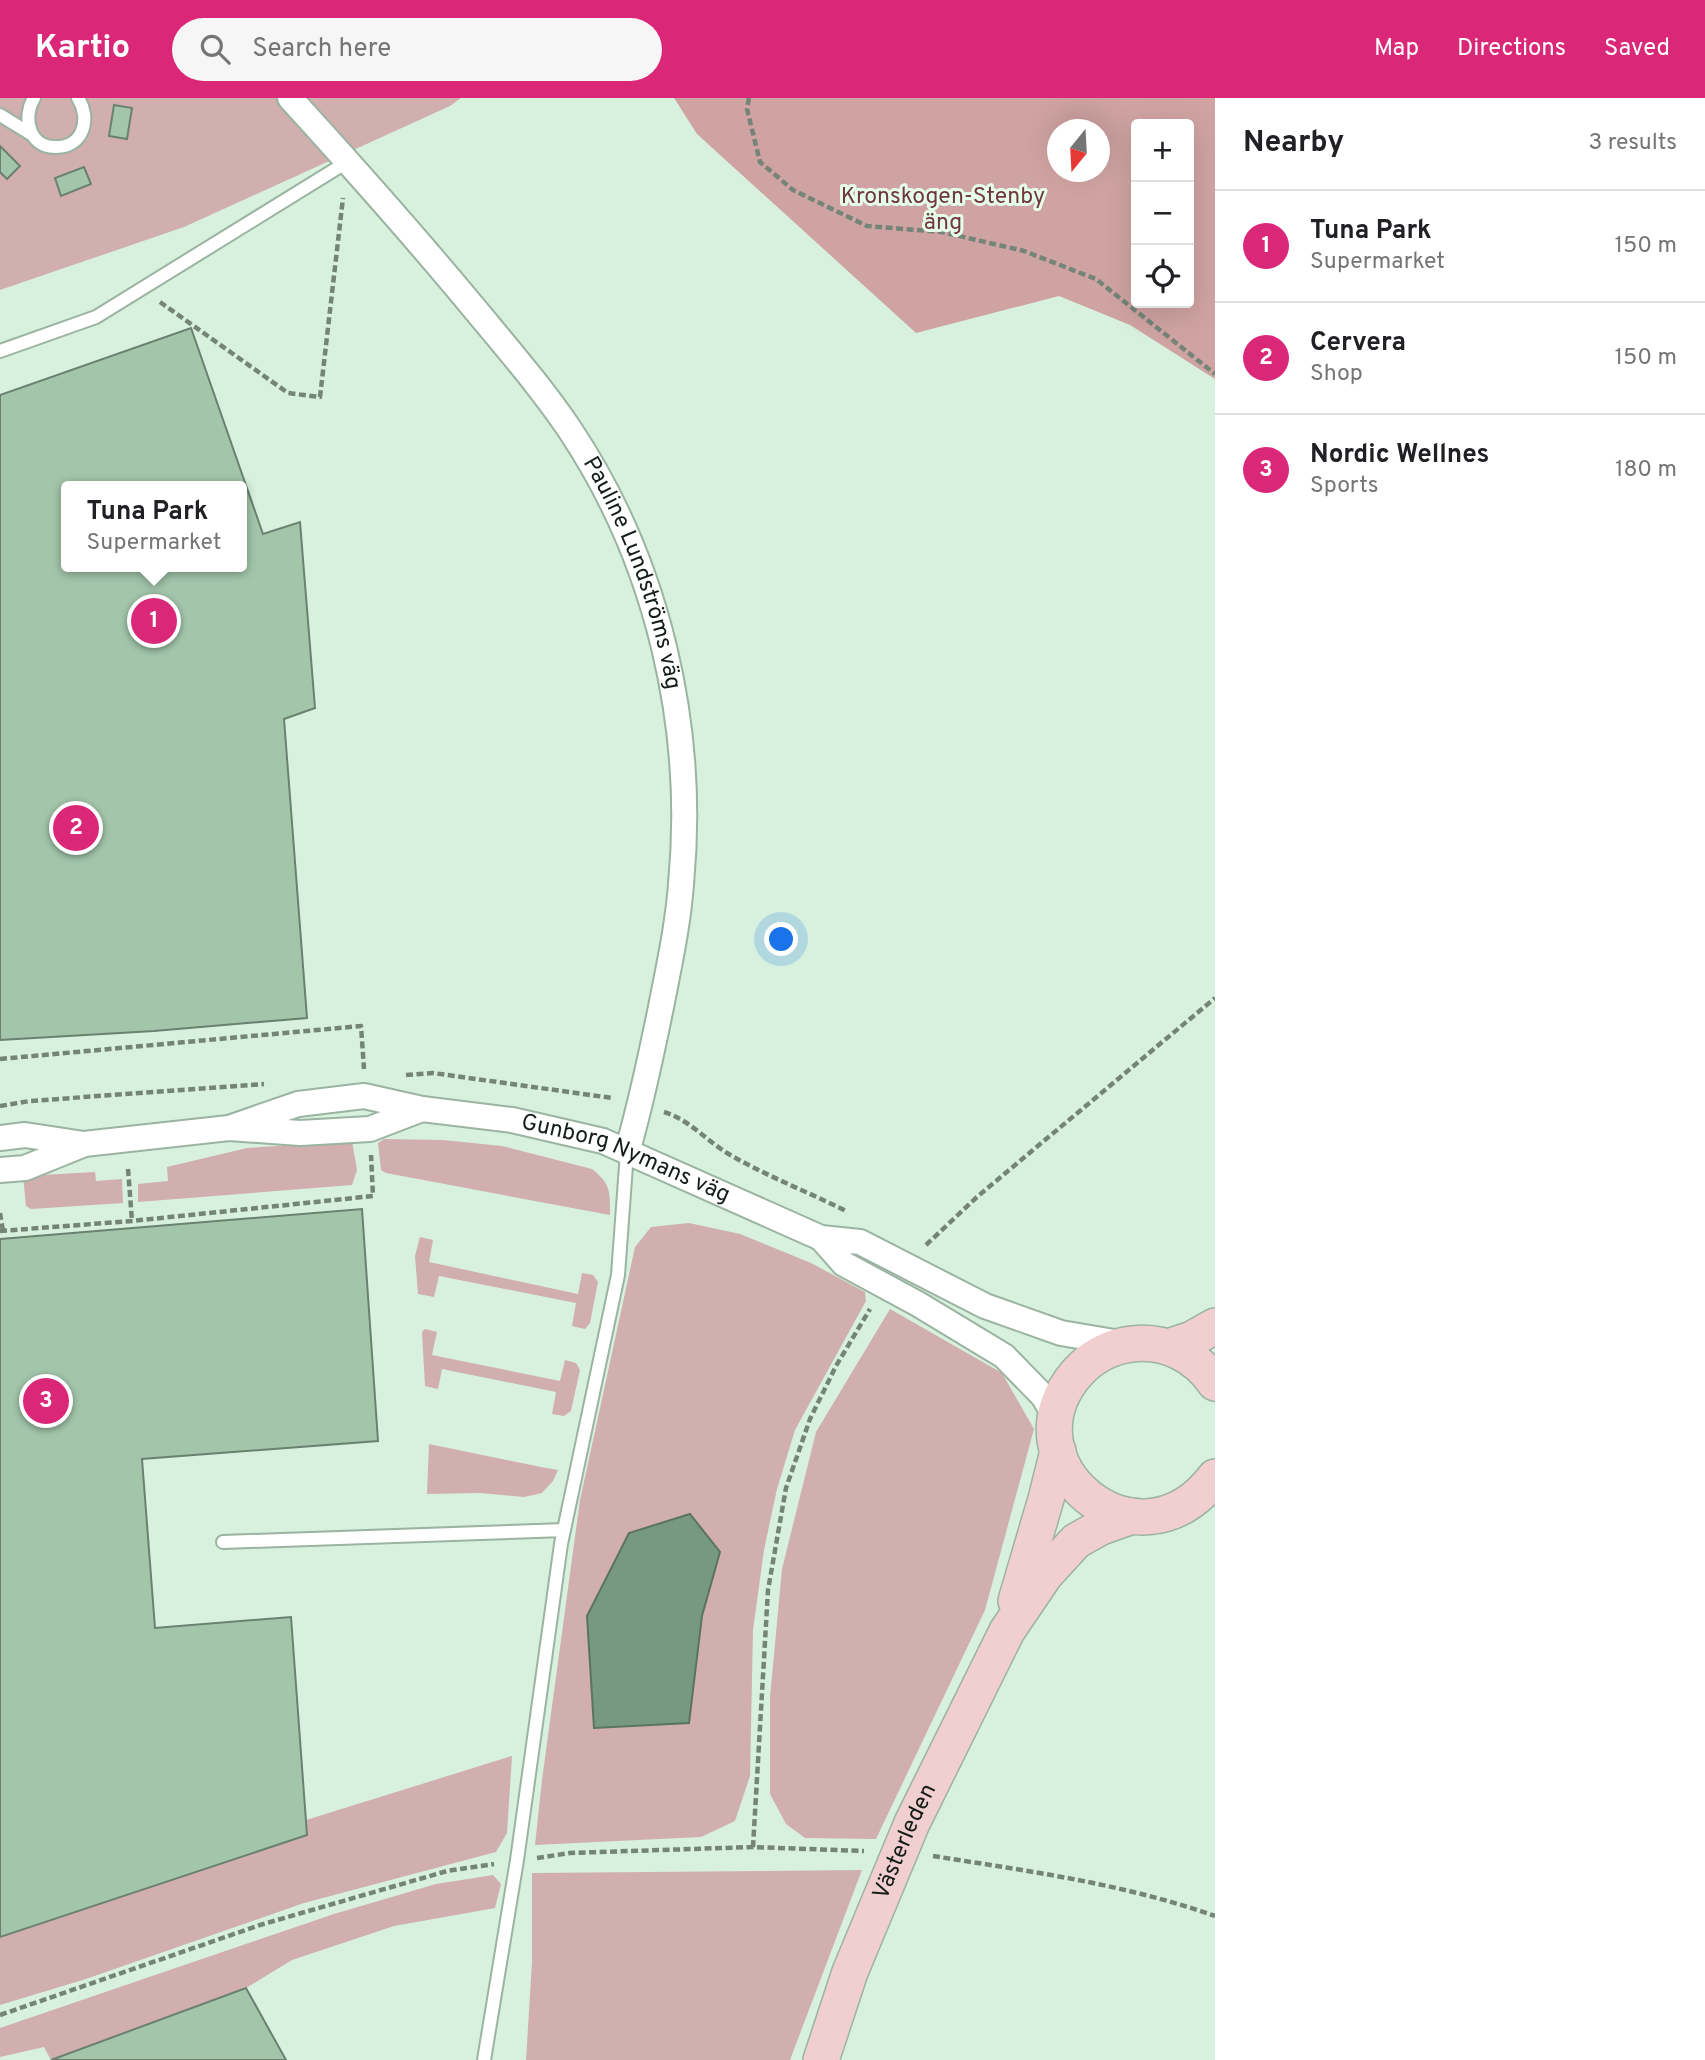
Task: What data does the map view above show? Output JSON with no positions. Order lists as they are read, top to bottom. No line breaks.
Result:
{"streets":{"main road":["Västerleden"],"street":["Pauline Lundströms väg","Gunborg Nymans väg"]},"crossings":[["Pauline Lundströms väg","Gunborg Nymans väg"],["Gunborg Nymans väg","Västerleden"]],"parks":["Kronskogen-Stenby äng"],"north":"bottom","page":{"header":"Kartio","search":"Search here","nav":["Map","Directions","Saved"],"heading":["Nearby","3 results"],"map_buttons":["+","−"],"list":[{"mark":"1","name":"Tuna Park","note":"Supermarket","value":"150 m"},{"mark":"2","name":"Cervera","note":"Shop","value":"150 m"},{"mark":"3","name":"Nordic Wellnes","note":"Sports","value":"180 m"}],"popup":["Tuna Park","Supermarket"],"pins":["1","2","3"]}}
